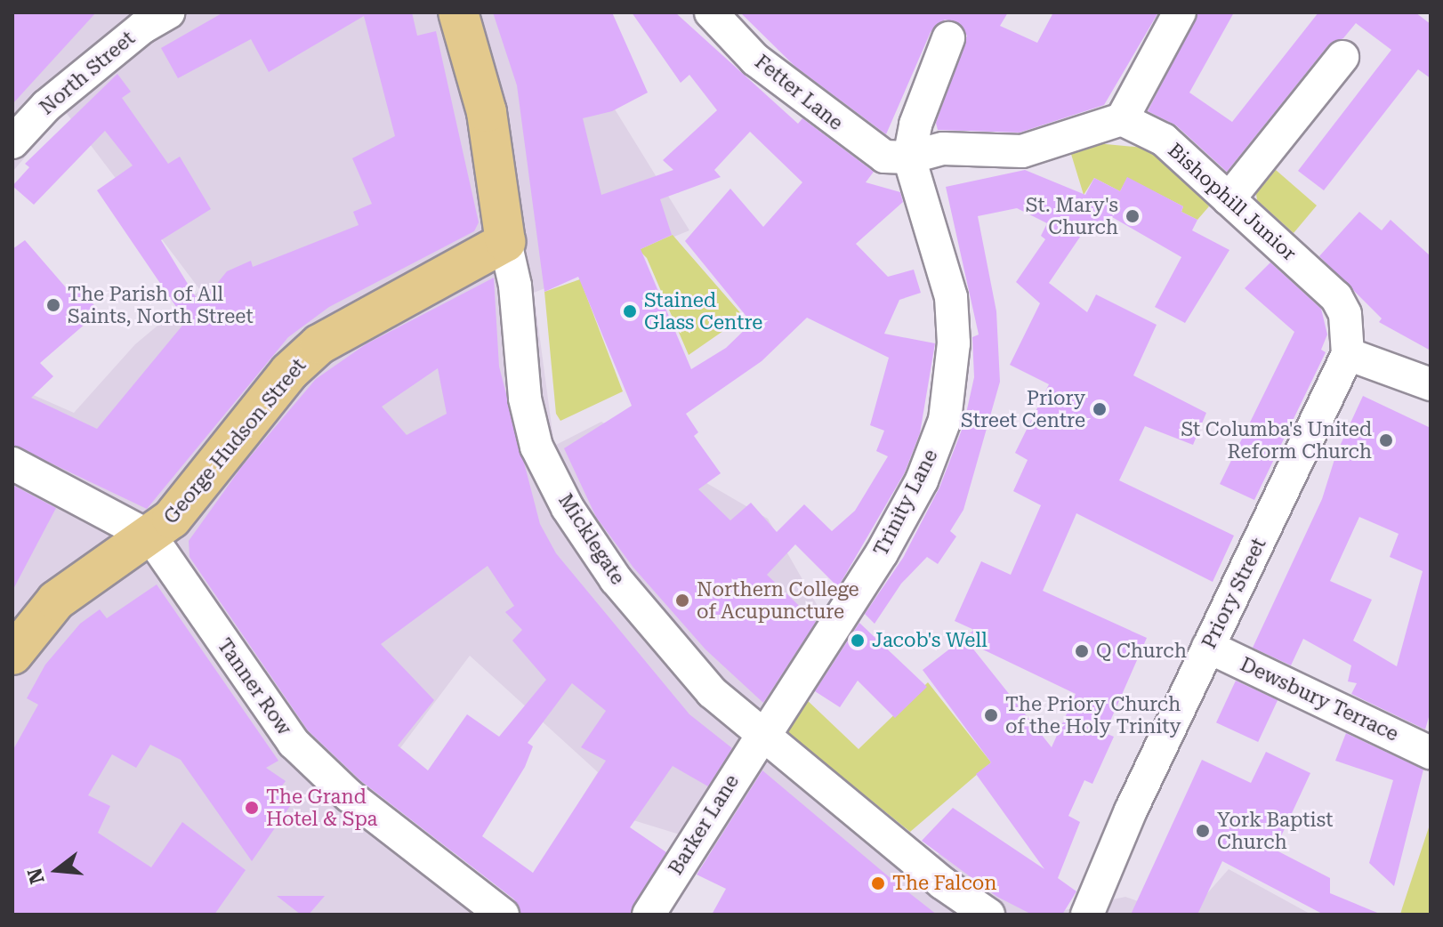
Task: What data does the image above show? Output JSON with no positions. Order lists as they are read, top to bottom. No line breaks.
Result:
{"streets":{"main road":["George Hudson Street","Micklegate"],"street":["North Street","Fetter Lane","Bishophill Junior","Trinity Lane","Priory Street","Tanner Row","Dewsbury Terrace","Barker Lane"]},"crossings":[["Fetter Lane","Trinity Lane"],["Bishophill Junior","Priory Street"],["George Hudson Street","Micklegate"],["George Hudson Street","Tanner Row"],["Trinity Lane","Micklegate"],["Trinity Lane","Barker Lane"],["Micklegate","Barker Lane"],["Priory Street","Dewsbury Terrace"]],"places":["St. Mary's Church","The Parish of All Saints, North Street","Stained Glass Centre","Priory Street Centre","St Columba's United Reform Church","Northern College of Acupuncture","Jacob's Well","Q Church","The Priory Church of the Holy Trinity","The Grand Hotel & Spa","York Baptist Church","The Falcon"],"north":"left"}
